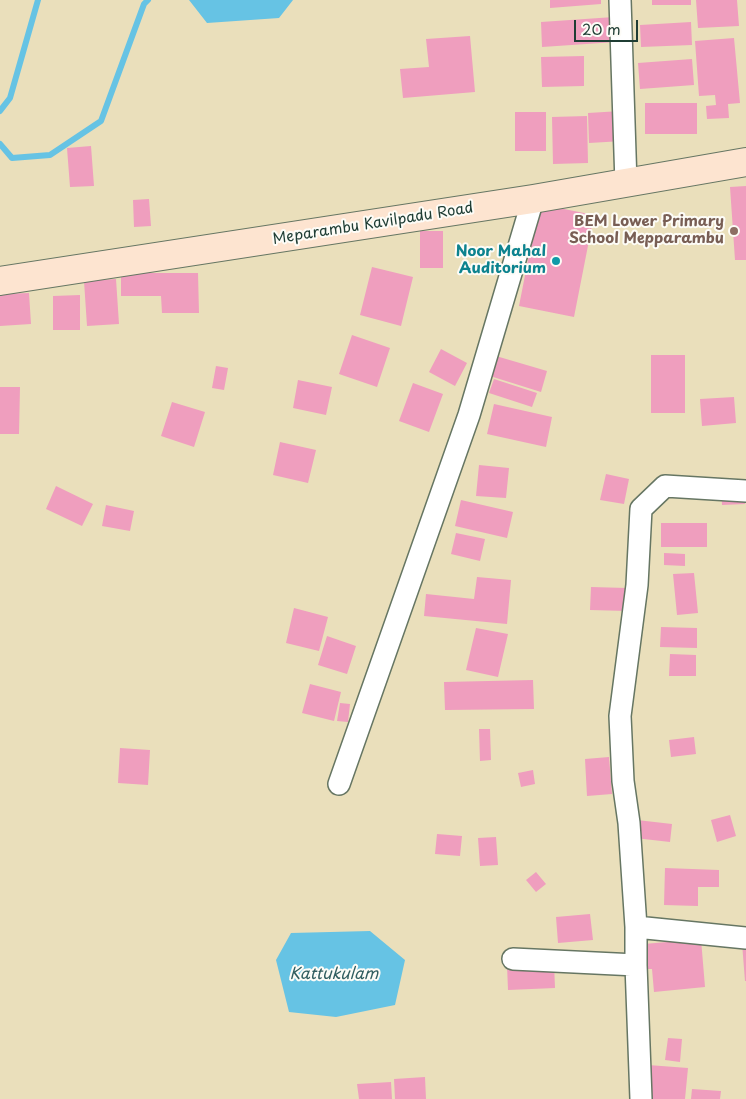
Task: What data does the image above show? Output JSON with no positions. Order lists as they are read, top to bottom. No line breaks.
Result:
{"streets":{"main road":["Meparambu Kavilpadu Road"]},"water":["Kattukulam"],"places":["BEM Lower Primary School Mepparambu","Noor Mahal Auditorium"],"scale_bar":"20 m"}
